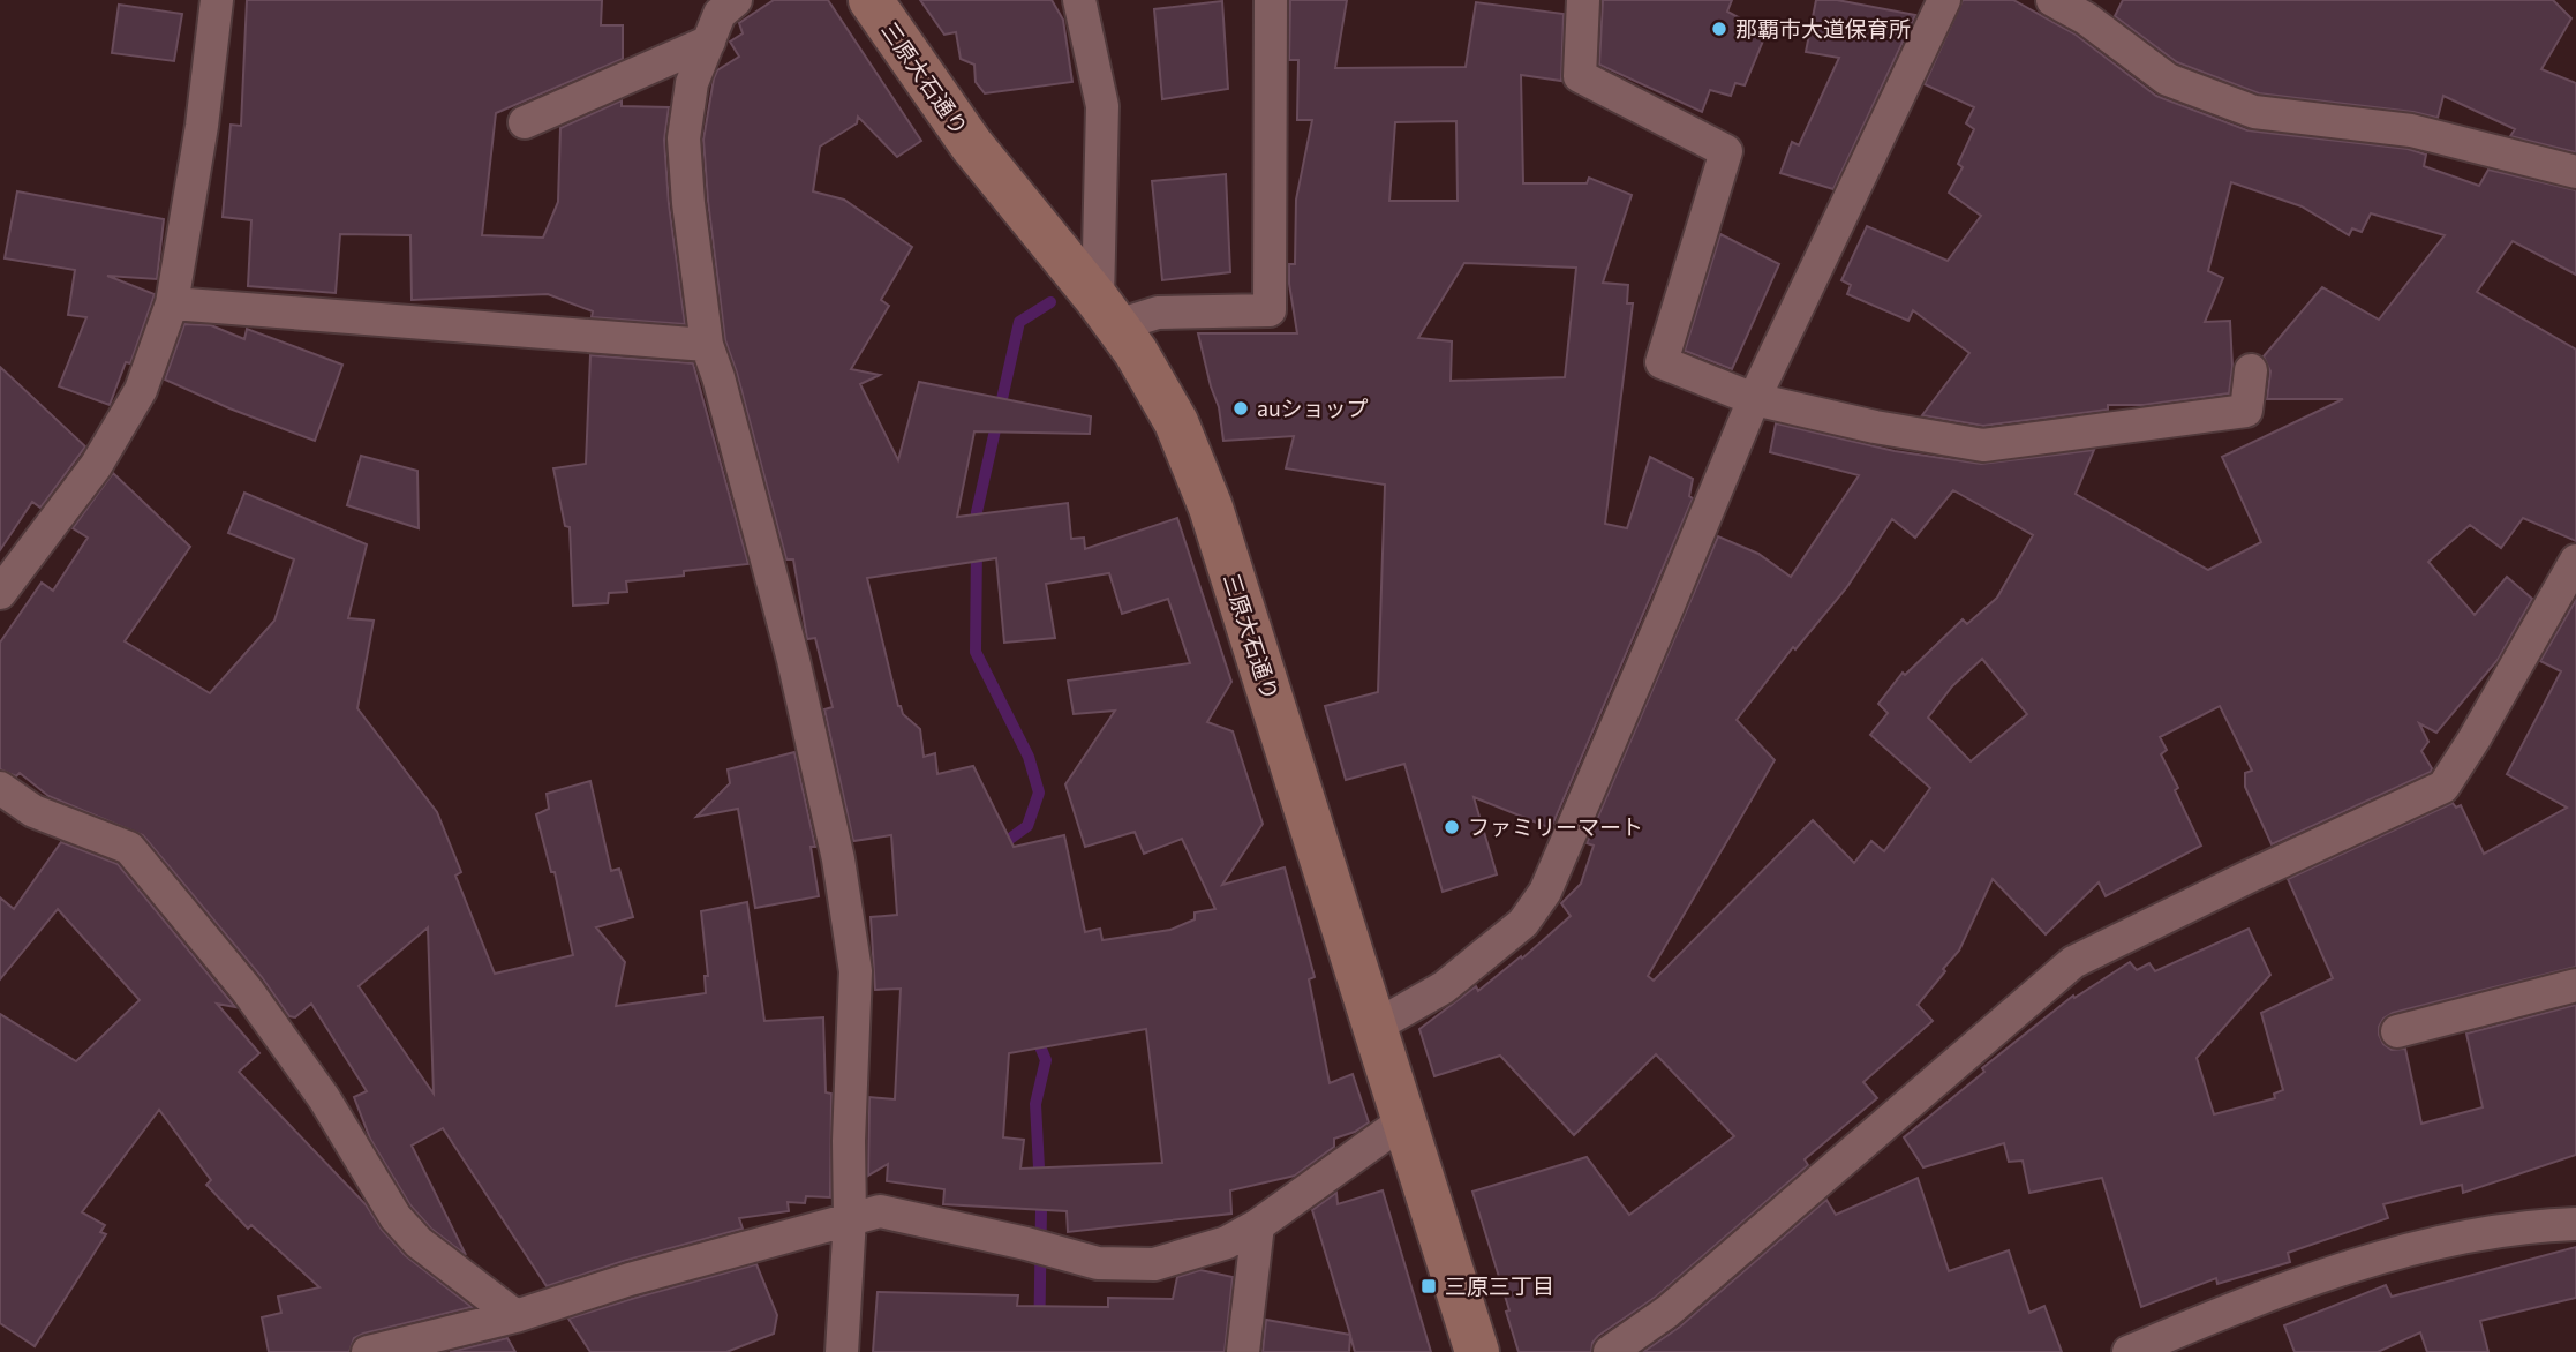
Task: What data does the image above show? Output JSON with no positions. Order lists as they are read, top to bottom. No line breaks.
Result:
{"streets":{"street":["三原大石通り"]},"places":{"other":["那覇市大道保育所","auショップ","ファミリーマート"],"transit":["三原三丁目"]}}
